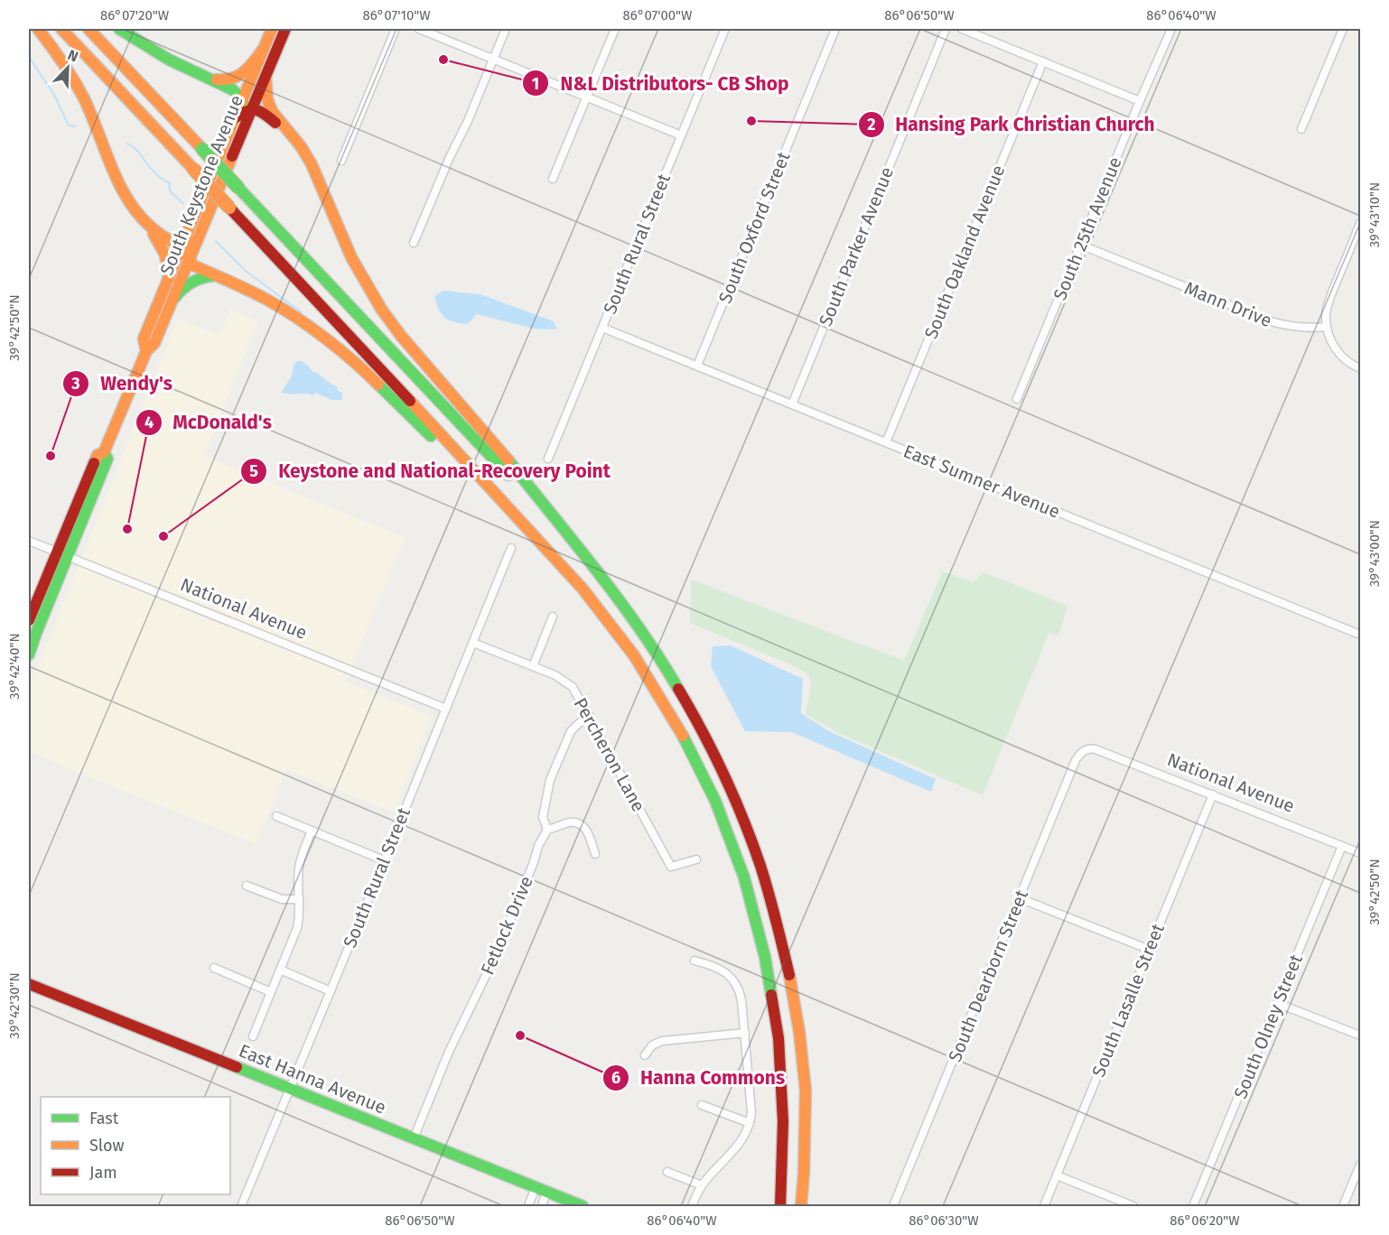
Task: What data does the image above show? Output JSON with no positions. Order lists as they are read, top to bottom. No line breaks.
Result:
{"streets":{"main road":["South Keystone Avenue","East Hanna Avenue"],"street":["South Oxford Street","South 25th Avenue","South Rural Street","South Parker Avenue","South Oakland Avenue","Mann Drive","East Sumner Avenue","National Avenue","Percheron Lane","Fetlock Drive","South Dearborn Street","South Lasalle Street","South Olney Street"]},"crossings":[["South Keystone Avenue","National Avenue"],["South Oxford Street","East Sumner Avenue"],["South 25th Avenue","Mann Drive"],["South Rural Street","East Sumner Avenue"],["South Rural Street","National Avenue"],["South Rural Street","Percheron Lane"],["South Rural Street","East Hanna Avenue"],["South Parker Avenue","East Sumner Avenue"],["South Oakland Avenue","East Sumner Avenue"],["National Avenue","South Dearborn Street"],["National Avenue","South Lasalle Street"],["National Avenue","South Olney Street"],["Percheron Lane","Fetlock Drive"],["Fetlock Drive","East Hanna Avenue"]],"places":["N&L Distributors- CB Shop","Hansing Park Christian Church","Wendy's","McDonald's","Keystone and National-Recovery Point","Hanna Commons"],"legend":["Fast","Slow","Jam"],"north":"top right","coordinates":["86°07'20\"W","86°07'10\"W","86°07'00\"W","86°06'50\"W","86°06'40\"W","39°43'10\"N","39°42'50\"N","39°43'00\"N","39°42'40\"N","39°42'30\"N","86°06'30\"W","86°06'20\"W"]}
